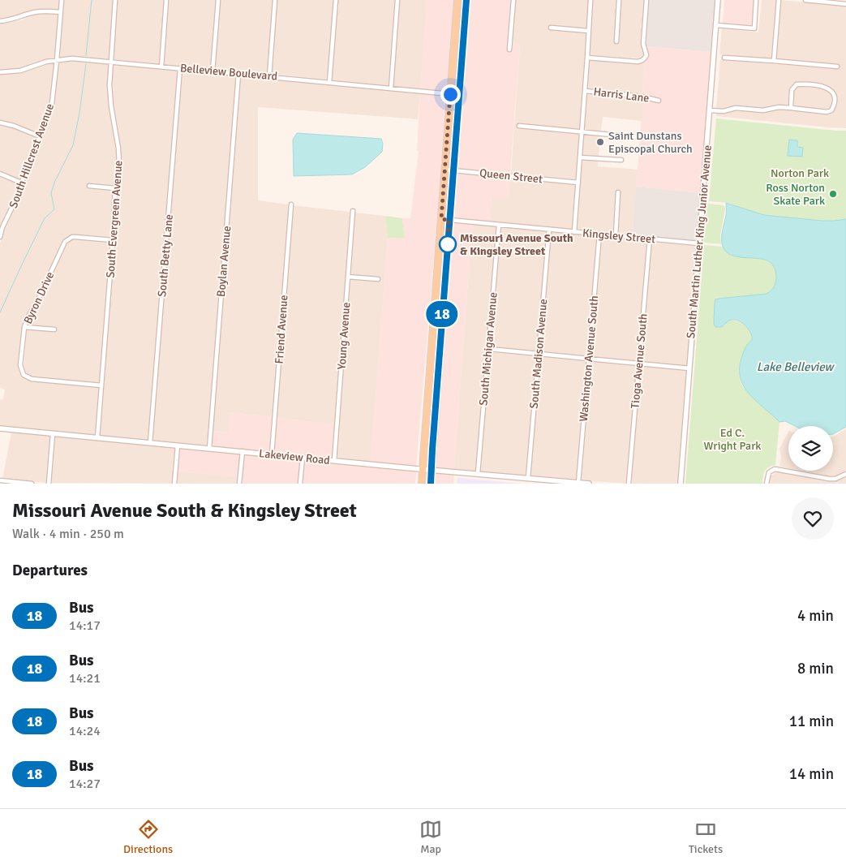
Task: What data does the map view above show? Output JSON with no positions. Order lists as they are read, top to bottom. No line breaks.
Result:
{"streets":{"street":["Belleview Boulevard","Harris Lane","South Hillcrest Avenue","Queen Street","South Evergreen Avenue","Kingsley Street","South Martin Luther King Junior Avenue","South Betty Lane","Boylan Avenue","Byron Drive","Friend Avenue","Young Avenue","South Michigan Avenue","South Madison Avenue","Washington Avenue South","Tioga Avenue South","Lakeview Road"]},"crossings":[["Belleview Boulevard","South Hillcrest Avenue"],["Belleview Boulevard","South Evergreen Avenue"],["Belleview Boulevard","South Betty Lane"],["Belleview Boulevard","Boylan Avenue"],["South Evergreen Avenue","Byron Drive"],["South Evergreen Avenue","Lakeview Road"],["Kingsley Street","South Martin Luther King Junior Avenue"],["Kingsley Street","South Michigan Avenue"],["Kingsley Street","South Madison Avenue"],["Kingsley Street","Washington Avenue South"],["Kingsley Street","Tioga Avenue South"],["South Betty Lane","Lakeview Road"],["Boylan Avenue","Lakeview Road"],["Friend Avenue","Lakeview Road"],["Young Avenue","Lakeview Road"],["South Michigan Avenue","Lakeview Road"],["South Madison Avenue","Lakeview Road"],["Washington Avenue South","Lakeview Road"]],"water":["Lake Belleview"],"parks":["Norton Park","Ed C. Wright Park"],"places":["Saint Dunstans Episcopal Church","Ross Norton Skate Park","Missouri Avenue South & Kingsley Street"],"lines":["bus line 18"],"page":{"on_map":"18","heading":[["Missouri Avenue South & Kingsley Street","Walk · 4 min · 250 m"],"Departures"],"list":[{"mark":"18","name":"Bus","note":"14:17","value":"4 min"},{"mark":"18","name":"Bus","note":"14:21","value":"8 min"},{"mark":"18","name":"Bus","note":"14:24","value":"11 min"},{"mark":"18","name":"Bus","note":"14:27","value":"14 min"}],"tabs":["Directions","Map","Tickets"]}}
